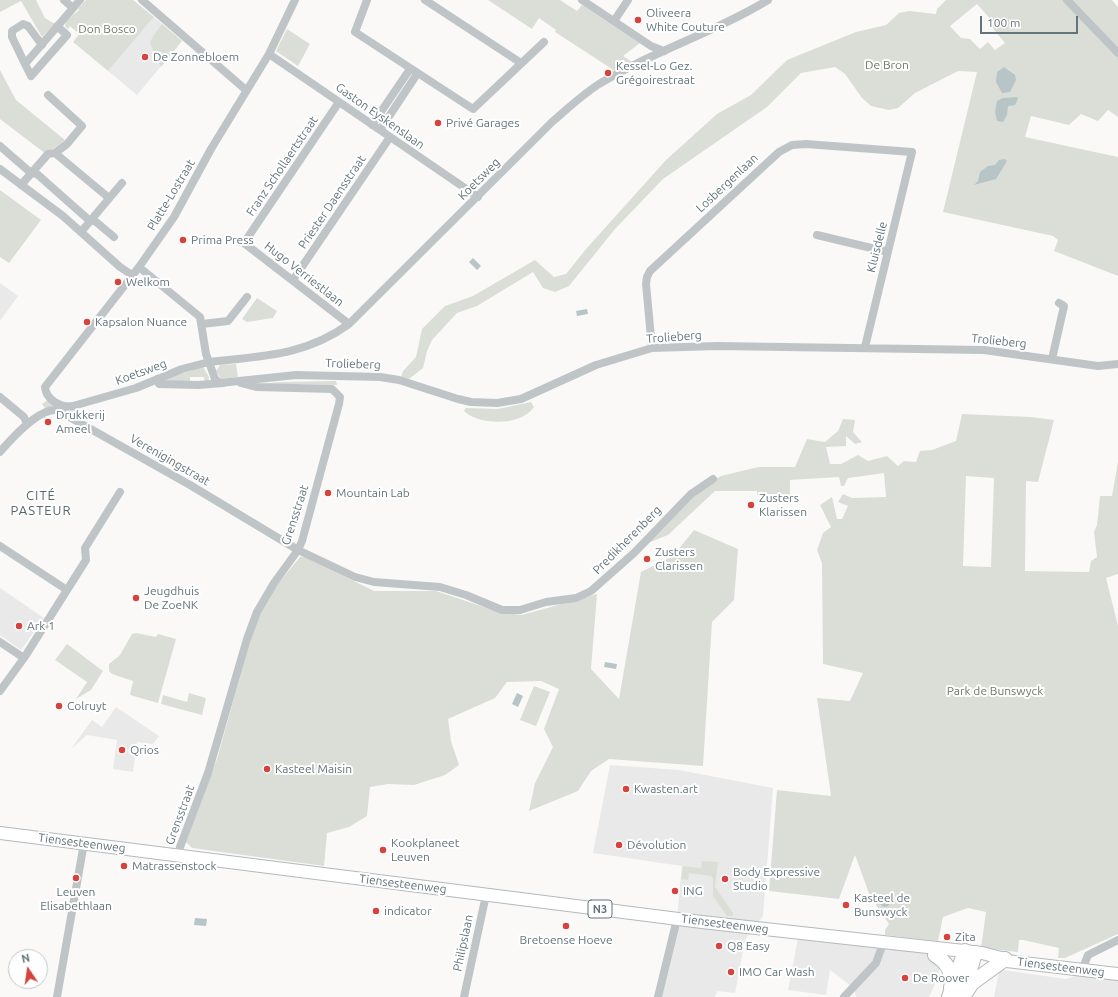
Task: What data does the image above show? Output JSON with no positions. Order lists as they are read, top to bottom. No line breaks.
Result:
{"streets":{"main road":["Tiensesteenweg","N3"],"street":["Gaston Eyskenslaan","Franz Schollaertstraat","Koetsweg","Losbergenlaan","Platte-Lostraat","Priester Daensstraat","Kluisdelle","Hugo Verriestlaan","Trolieberg","Verenigingstraat","Grensstraat","Predikherenberg","Philipslaan"]},"crossings":[["Gaston Eyskenslaan","Franz Schollaertstraat"],["Gaston Eyskenslaan","Koetsweg"],["Gaston Eyskenslaan","Platte-Lostraat"],["Gaston Eyskenslaan","Priester Daensstraat"],["Franz Schollaertstraat","Hugo Verriestlaan"],["Koetsweg","Platte-Lostraat"],["Koetsweg","Hugo Verriestlaan"],["Koetsweg","Grensstraat"],["Losbergenlaan","Kluisdelle"],["Losbergenlaan","Trolieberg"],["Priester Daensstraat","Hugo Verriestlaan"],["Kluisdelle","Trolieberg"],["Trolieberg","Grensstraat"],["Verenigingstraat","Grensstraat"],["Verenigingstraat","Predikherenberg"],["Grensstraat","Predikherenberg"],["Grensstraat","Tiensesteenweg"],["Tiensesteenweg","Philipslaan"]],"districts":["CITÉ PASTEUR"],"parks":["Don Bosco","De Bron","Park de Bunswyck"],"places":["Oliveera White Couture","De Zonnebloem","Kessel-Lo Gez. Grégoirestraat","Privé Garages","Prima Press","Welkom","Kapsalon Nuance","Drukkerij Ameel","Mountain Lab","Zusters Klarissen","Zusters Clarissen","Jeugdhuis De ZoeNK","Ark 1","Colruyt","Qrios","Kasteel Maisin","Kwasten.art","Dévolution","Kookplaneet Leuven","Matrassenstock","Leuven Elisabethlaan","Body Expressive Studio","ING","Kasteel de Bunswyck","indicator","Bretoense Hoeve","Zita","Q8 Easy","IMO Car Wash","De Roover"],"scale_bar":"100 m","north":"top"}
